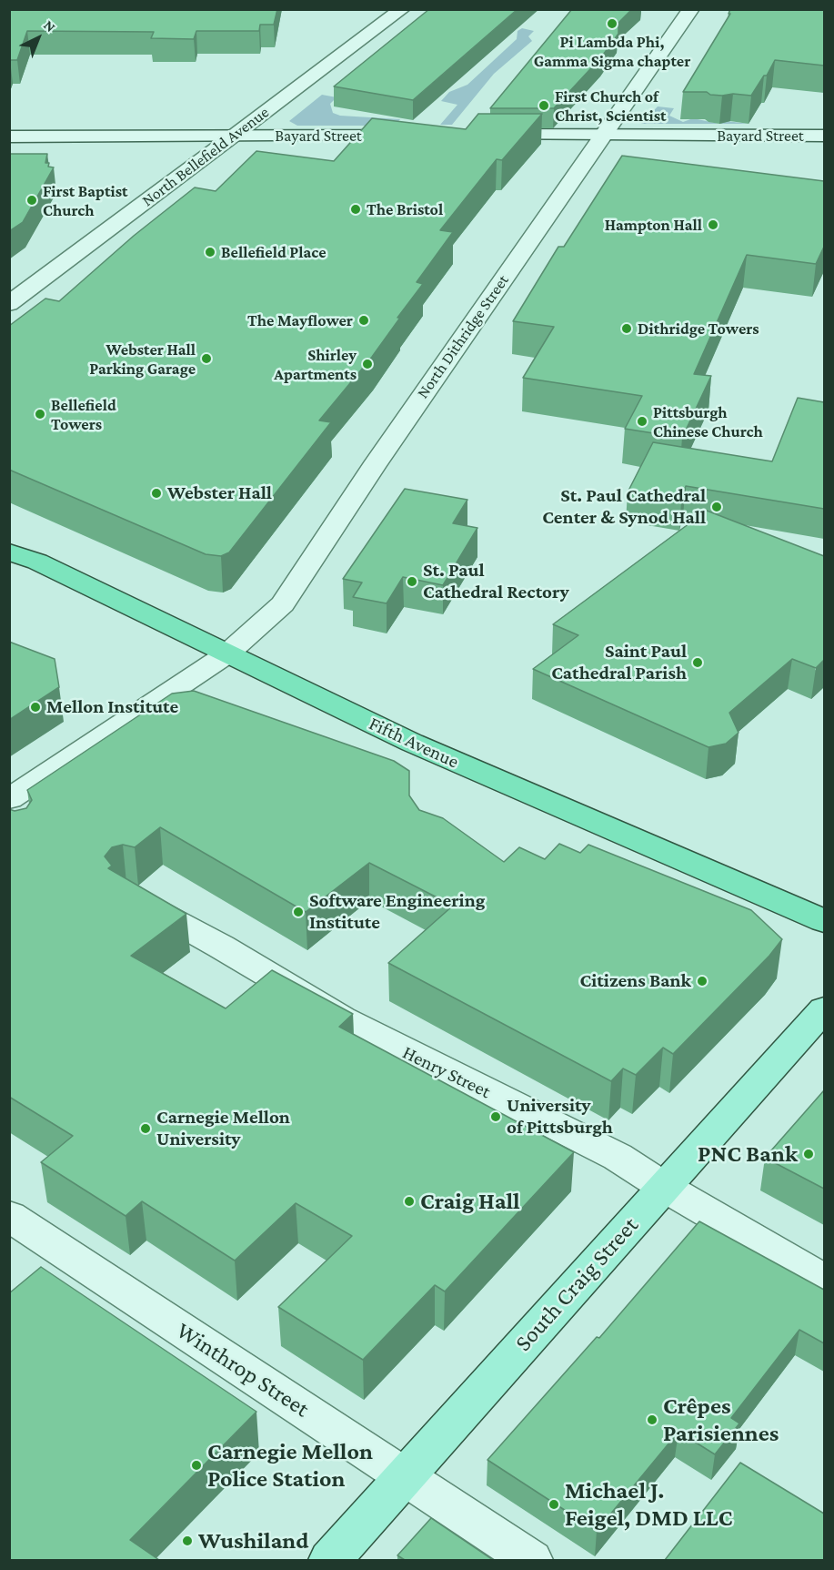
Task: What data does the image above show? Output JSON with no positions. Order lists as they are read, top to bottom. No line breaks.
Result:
{"streets":{"highway":["Fifth Avenue"],"main road":["South Craig Street"],"street":["Bayard Street","North Bellefield Avenue","North Dithridge Street","Henry Street","Winthrop Street"]},"crossings":[["Bayard Street","North Bellefield Avenue"],["Bayard Street","North Dithridge Street"],["North Dithridge Street","Fifth Avenue"],["Henry Street","South Craig Street"],["South Craig Street","Winthrop Street"]],"places":["Pi Lambda Phi, Gamma Sigma chapter","First Church of Christ, Scientist","First Baptist Church","The Bristol","Hampton Hall","Bellefield Place","The Mayflower","Dithridge Towers","Webster Hall Parking Garage","Shirley Apartments","Bellefield Towers","Pittsburgh Chinese Church","Webster Hall","St. Paul Cathedral Center & Synod Hall","St. Paul Cathedral Rectory","Saint Paul Cathedral Parish","Mellon Institute","Software Engineering Institute","Citizens Bank","University of Pittsburgh","Carnegie Mellon University","PNC Bank","Craig Hall","Crêpes Parisiennes","Carnegie Mellon Police Station","Michael J. Feigel, DMD LLC","Wushiland"],"north":"top right"}
